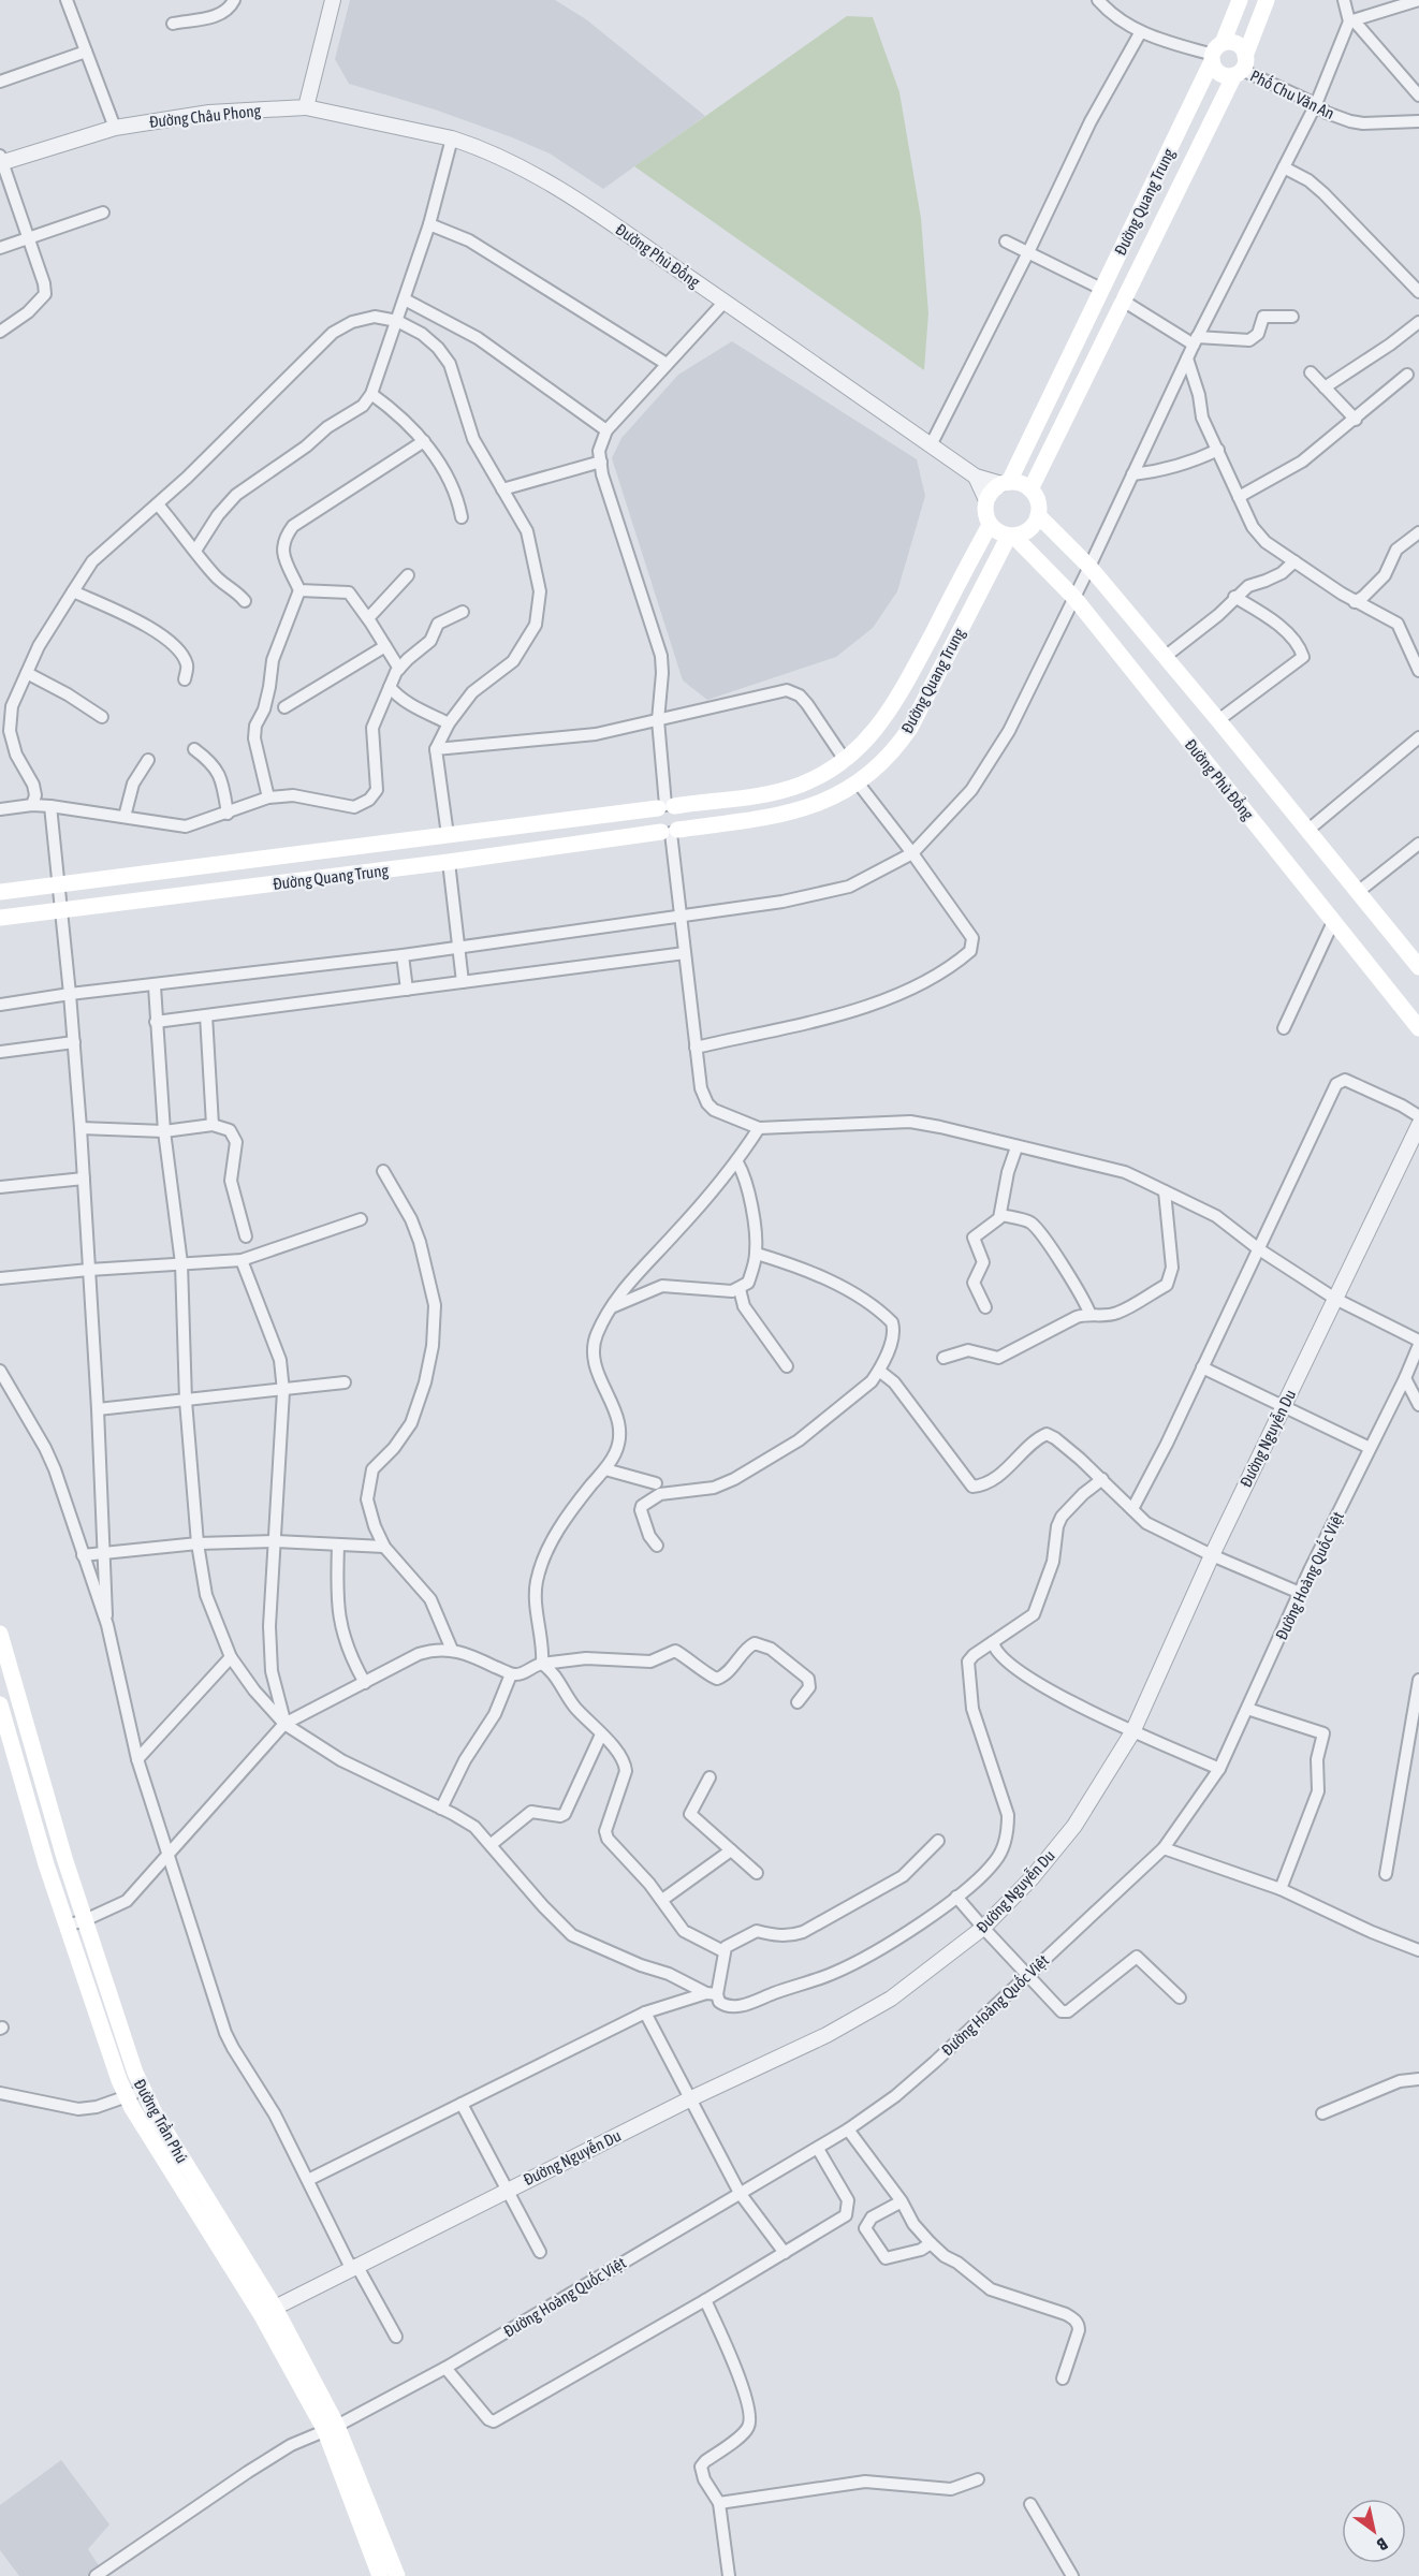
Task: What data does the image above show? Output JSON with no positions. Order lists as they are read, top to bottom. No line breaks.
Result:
{"streets":{"main road":["Đường Quang Trung","Đường Phù Đổng","Đường Trần Phú"],"street":["Phố Chu Văn An","Đường Châu Phong","Đường Nguyễn Du","Đường Hoàng Quốc Việt"]},"crossings":[["Phố Chu Văn An","Đường Quang Trung"],["Đường Châu Phong","Đường Phù Đổng"],["Đường Quang Trung","Đường Phù Đổng"],["Đường Nguyễn Du","Đường Trần Phú"],["Đường Hoàng Quốc Việt","Đường Trần Phú"]],"north":"bottom right"}
